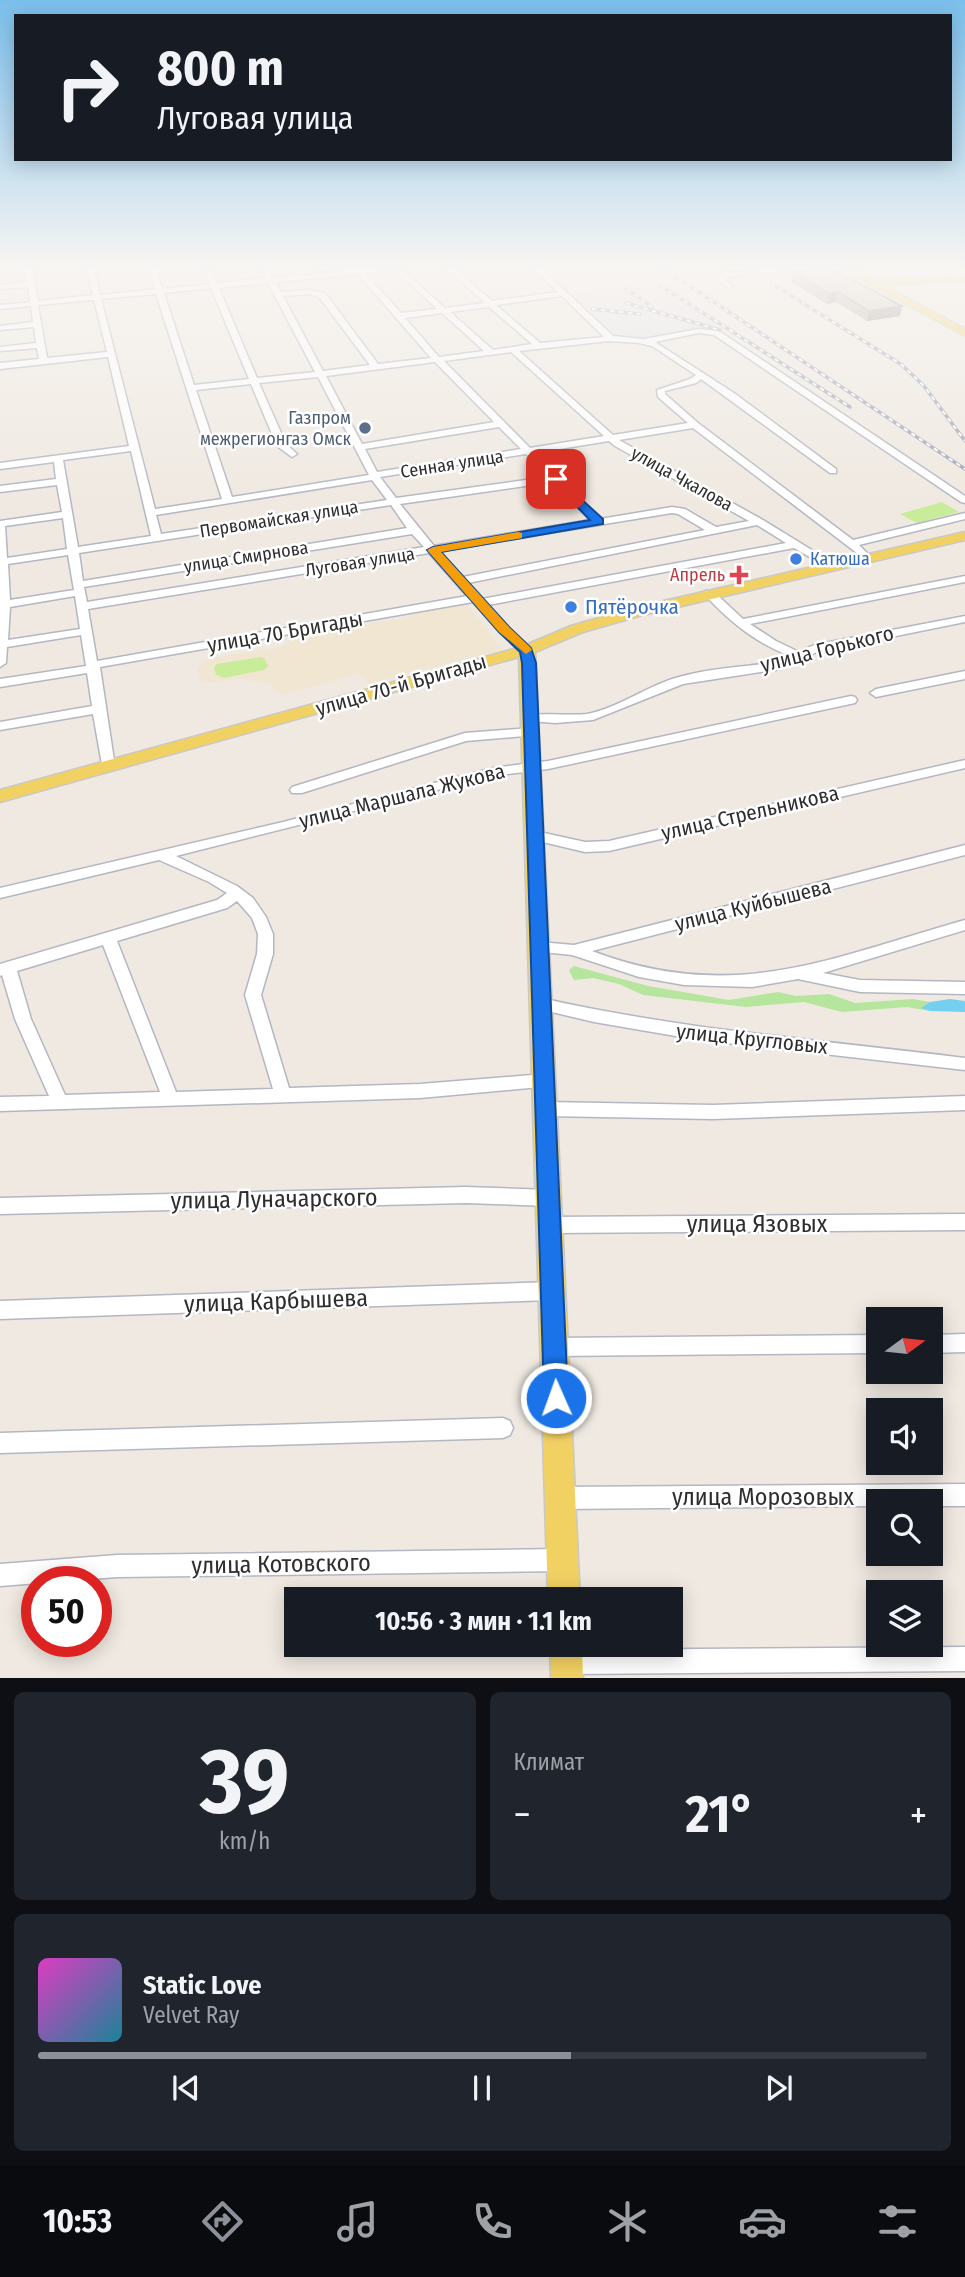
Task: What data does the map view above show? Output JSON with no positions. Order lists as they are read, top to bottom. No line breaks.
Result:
{"streets":{"main road":["улица 70-й Бригады"],"street":["Сенная улица","улица Чкалова","Первомайская улица","улица Смирнова","Луговая улица","улица 70 Бригады","улица Горького","улица Маршала Жукова","улица Стрельникова","улица Куйбышева","улица Кругловых","улица Луначарского","улица Язовых","улица Карбышева","улица Морозовых","улица Котовского"]},"crossings":[["Сенная улица","улица Чкалова"],["улица Чкалова","улица 70 Бригады"],["улица Чкалова","улица 70-й Бригады"]],"places":{"other":["Газпром межрегионгаз Омск","Катюша","Пятёрочка"],"health":["Апрель"]},"north":"right","page":{"turn":["800 m","Луговая улица"],"limit":"50","trip":"10:56 · 3 мин · 1.1 km","tile":[["39","km/h"],"Климат"],"heat":["−","21°","+"],"song":["Static Love","Velvet Ray"],"tabs":"10:53"}}
